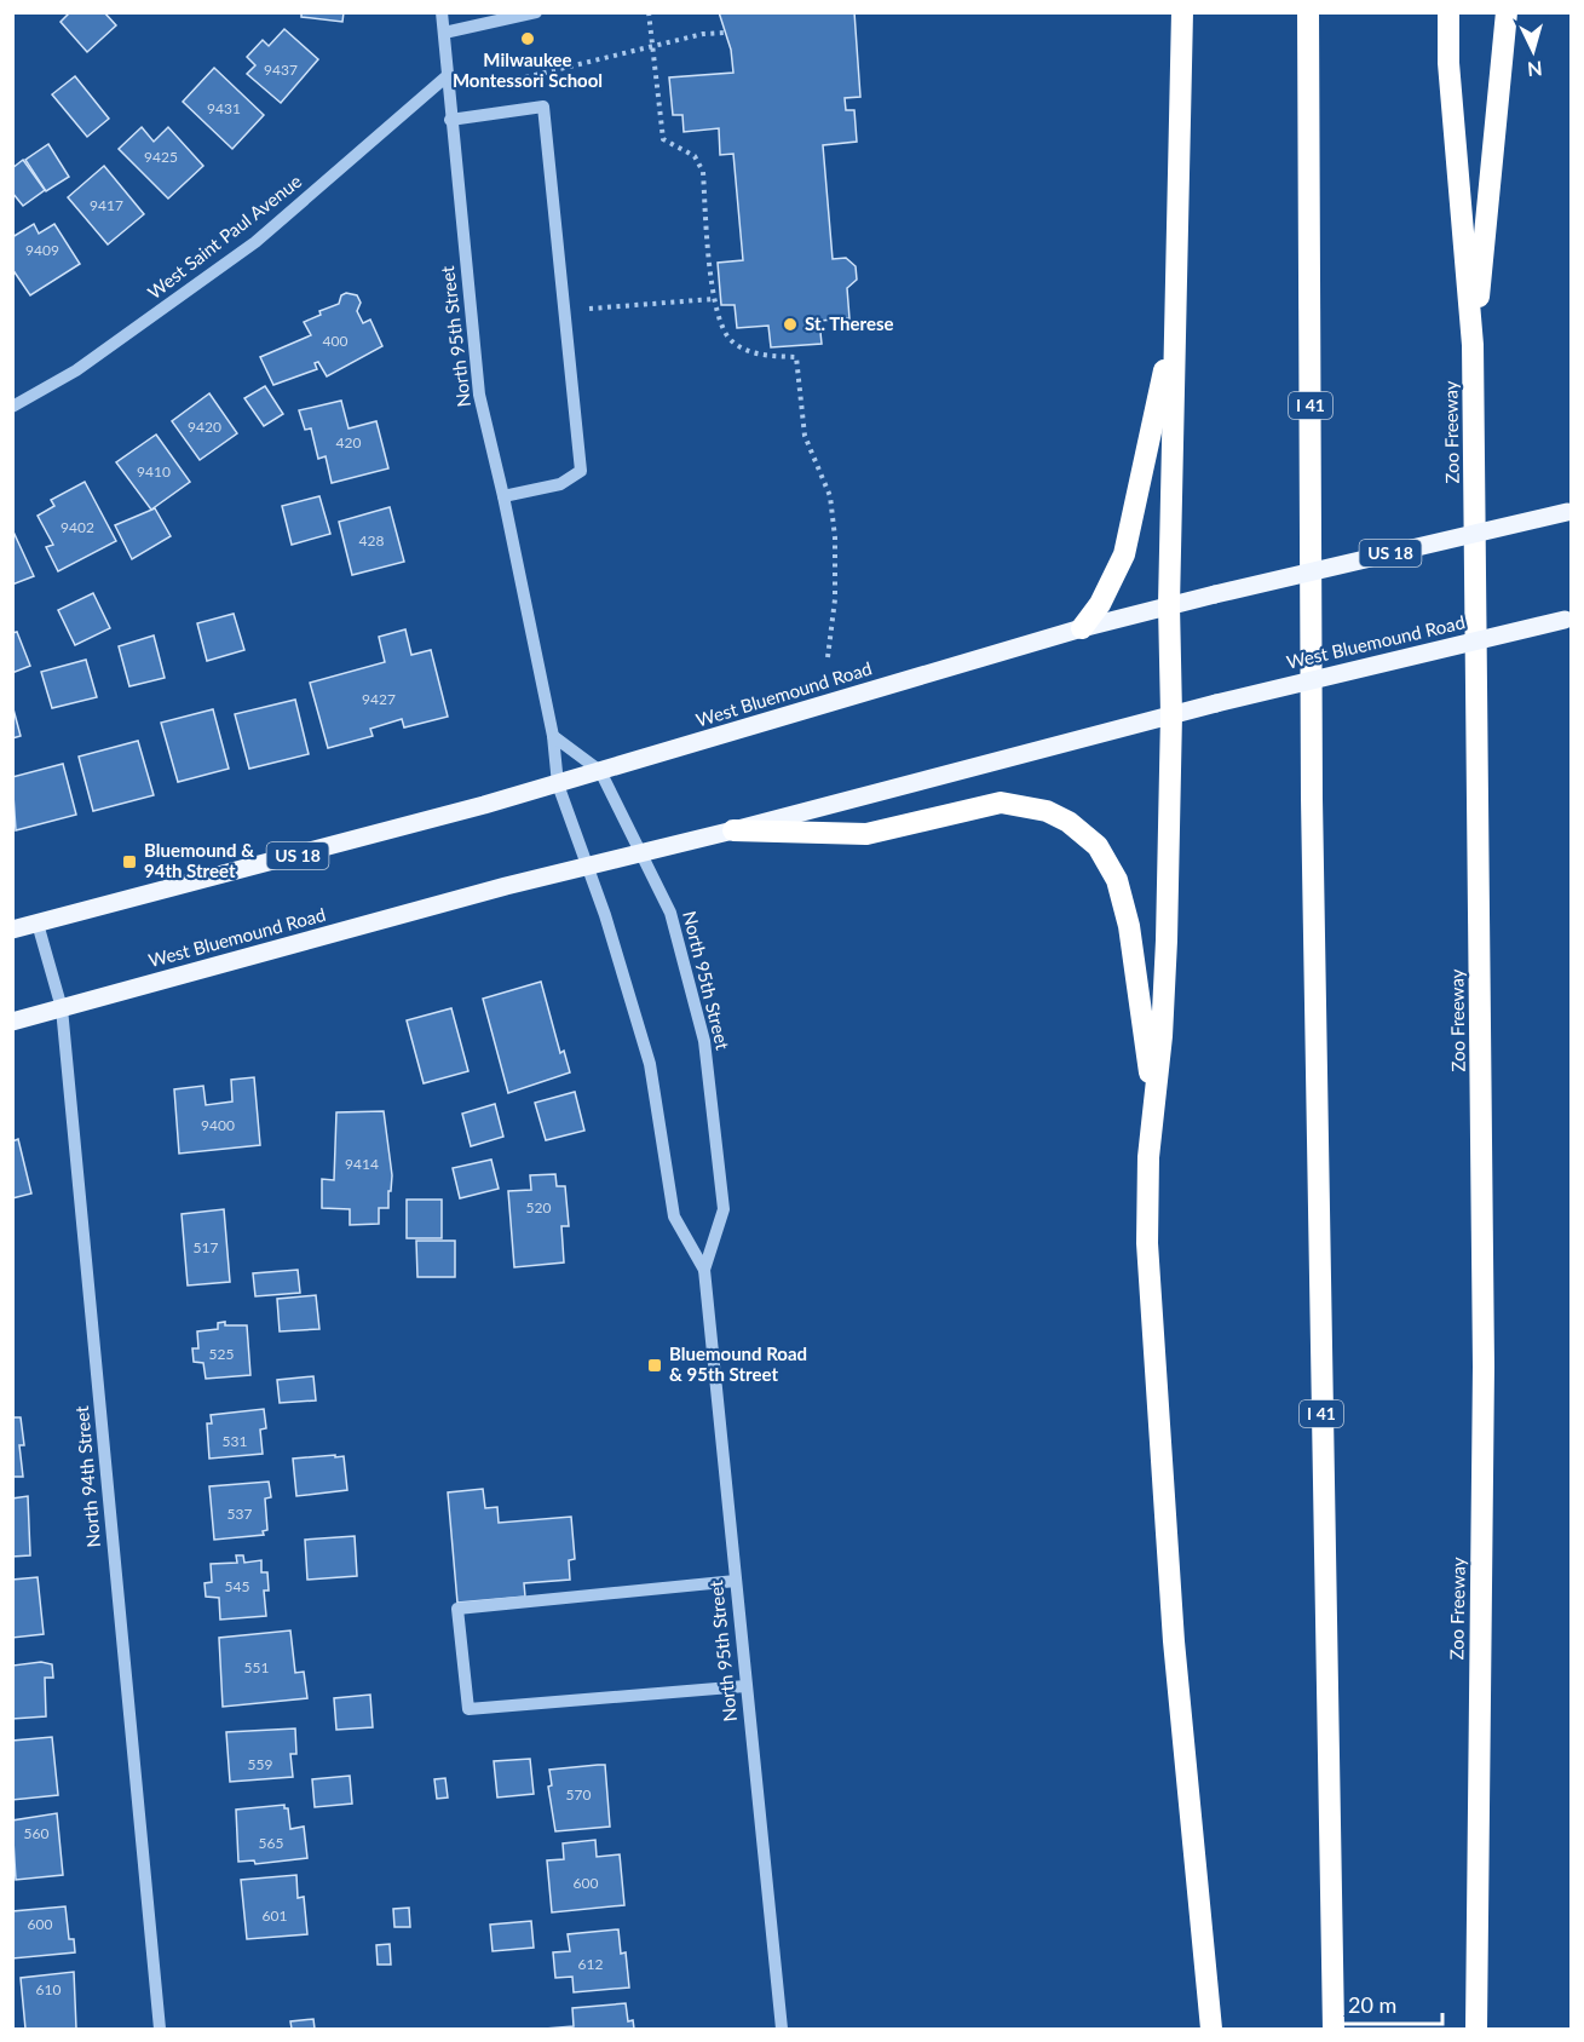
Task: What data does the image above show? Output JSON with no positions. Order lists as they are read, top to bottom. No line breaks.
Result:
{"streets":{"highway":["I 41","Zoo Freeway"],"main road":["US 18","West Bluemound Road"],"street":["West Saint Paul Avenue","North 95th Street","North 94th Street"]},"crossings":[["West Saint Paul Avenue","North 95th Street"],["North 95th Street","West Bluemound Road"],["West Bluemound Road","North 94th Street"]],"places":{"other":["Milwaukee Montessori School","St. Therese"],"transit":["Bluemound & 94th Street","Bluemound Road & 95th Street"]},"house_numbers":["9437","9431","9425","9417","9409","400","9420","420","9410","9402","428","9427","9400","9414","520","517","525","531","537","545","551","559","570","560","565","600","601","600","612","610"],"scale_bar":"20 m","north":"bottom"}
